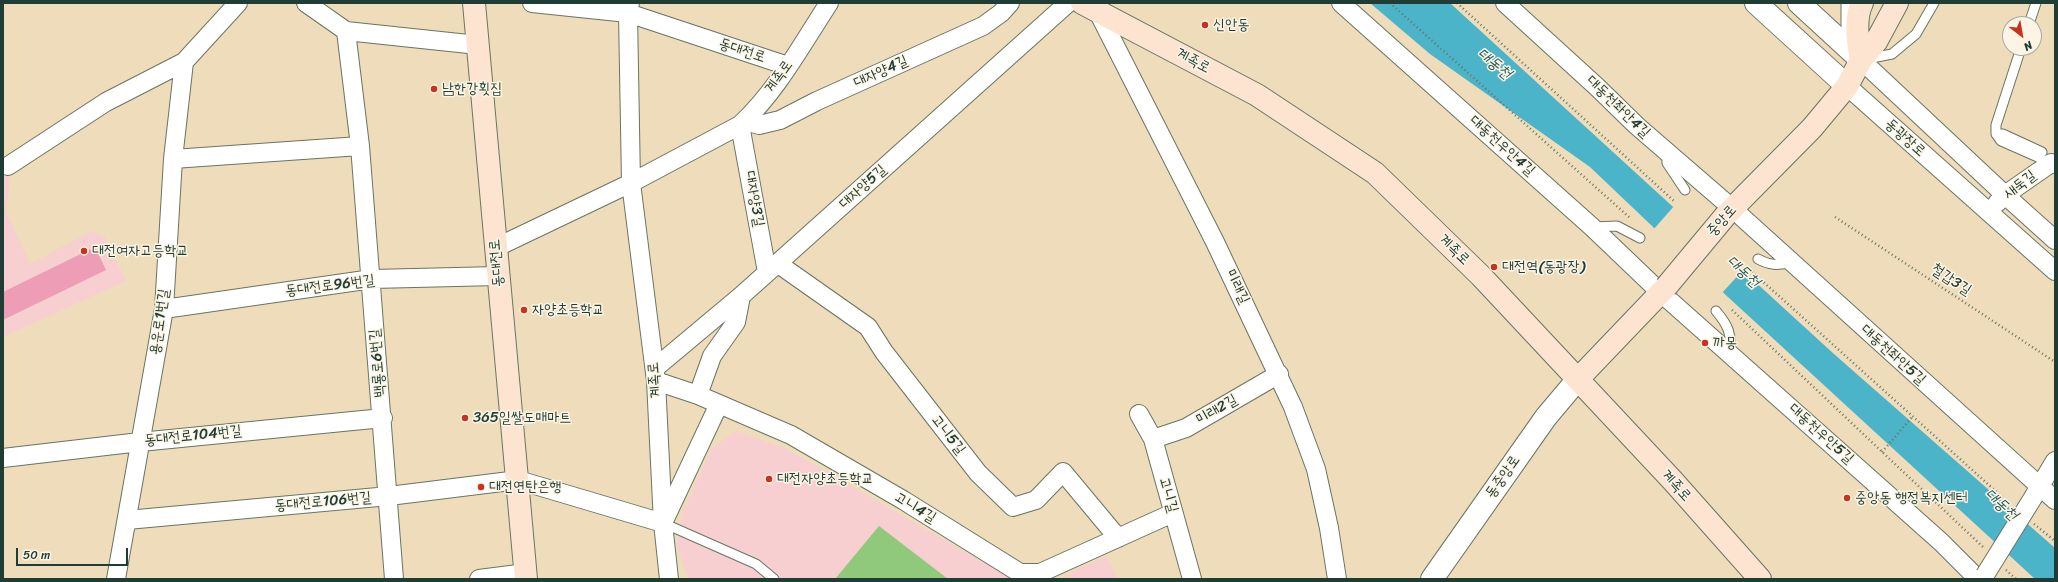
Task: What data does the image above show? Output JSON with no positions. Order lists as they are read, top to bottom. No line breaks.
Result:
{"streets":{"main road":["동대전로","계족로","중앙로"],"street":["대자양4길","대동천좌안4길","동광장로","대동천우안4길","새둑길","대자양5길","대자양3길","동대전로96번길","미래길","용운로1번길","대동천좌안5길","백룡로6번길","미래2길","대동천우안5길","고니5길","동대전로104번길","동중앙로","고니길","동대전로106번길","고니4길"],"path":["철갑3길"]},"crossings":[["동대전로","계족로"],["동대전로","동대전로96번길"],["동대전로","동대전로106번길"],["계족로","대자양4길"],["계족로","대자양5길"],["계족로","대자양3길"],["계족로","중앙로"],["계족로","미래길"],["계족로","동중앙로"],["계족로","고니4길"],["대자양4길","대자양3길"],["대동천좌안4길","중앙로"],["대동천좌안4길","대동천좌안5길"],["동광장로","새둑길"],["동광장로","중앙로"],["대동천우안4길","중앙로"],["대동천우안4길","대동천우안5길"],["대자양5길","대자양3길"],["대자양5길","고니5길"],["대자양5길","고니4길"],["대자양3길","고니5길"],["중앙로","대동천좌안5길"],["중앙로","대동천우안5길"],["중앙로","동중앙로"],["동대전로96번길","용운로1번길"],["동대전로96번길","백룡로6번길"],["미래길","미래2길"],["용운로1번길","동대전로104번길"],["용운로1번길","동대전로106번길"],["백룡로6번길","동대전로104번길"],["백룡로6번길","동대전로106번길"],["미래2길","고니길"],["고니5길","고니4길"],["고니길","고니4길"]],"water":["대동천"],"places":["신안동","남한강횟집","대전여자고등학교","대전역(동광장)","자양초등학교","까몽","365일쌀도매마트","대전자양초등학교","대전연탄은행","중앙동 행정복지센터"],"scale_bar":"50 m","north":"bottom right"}
